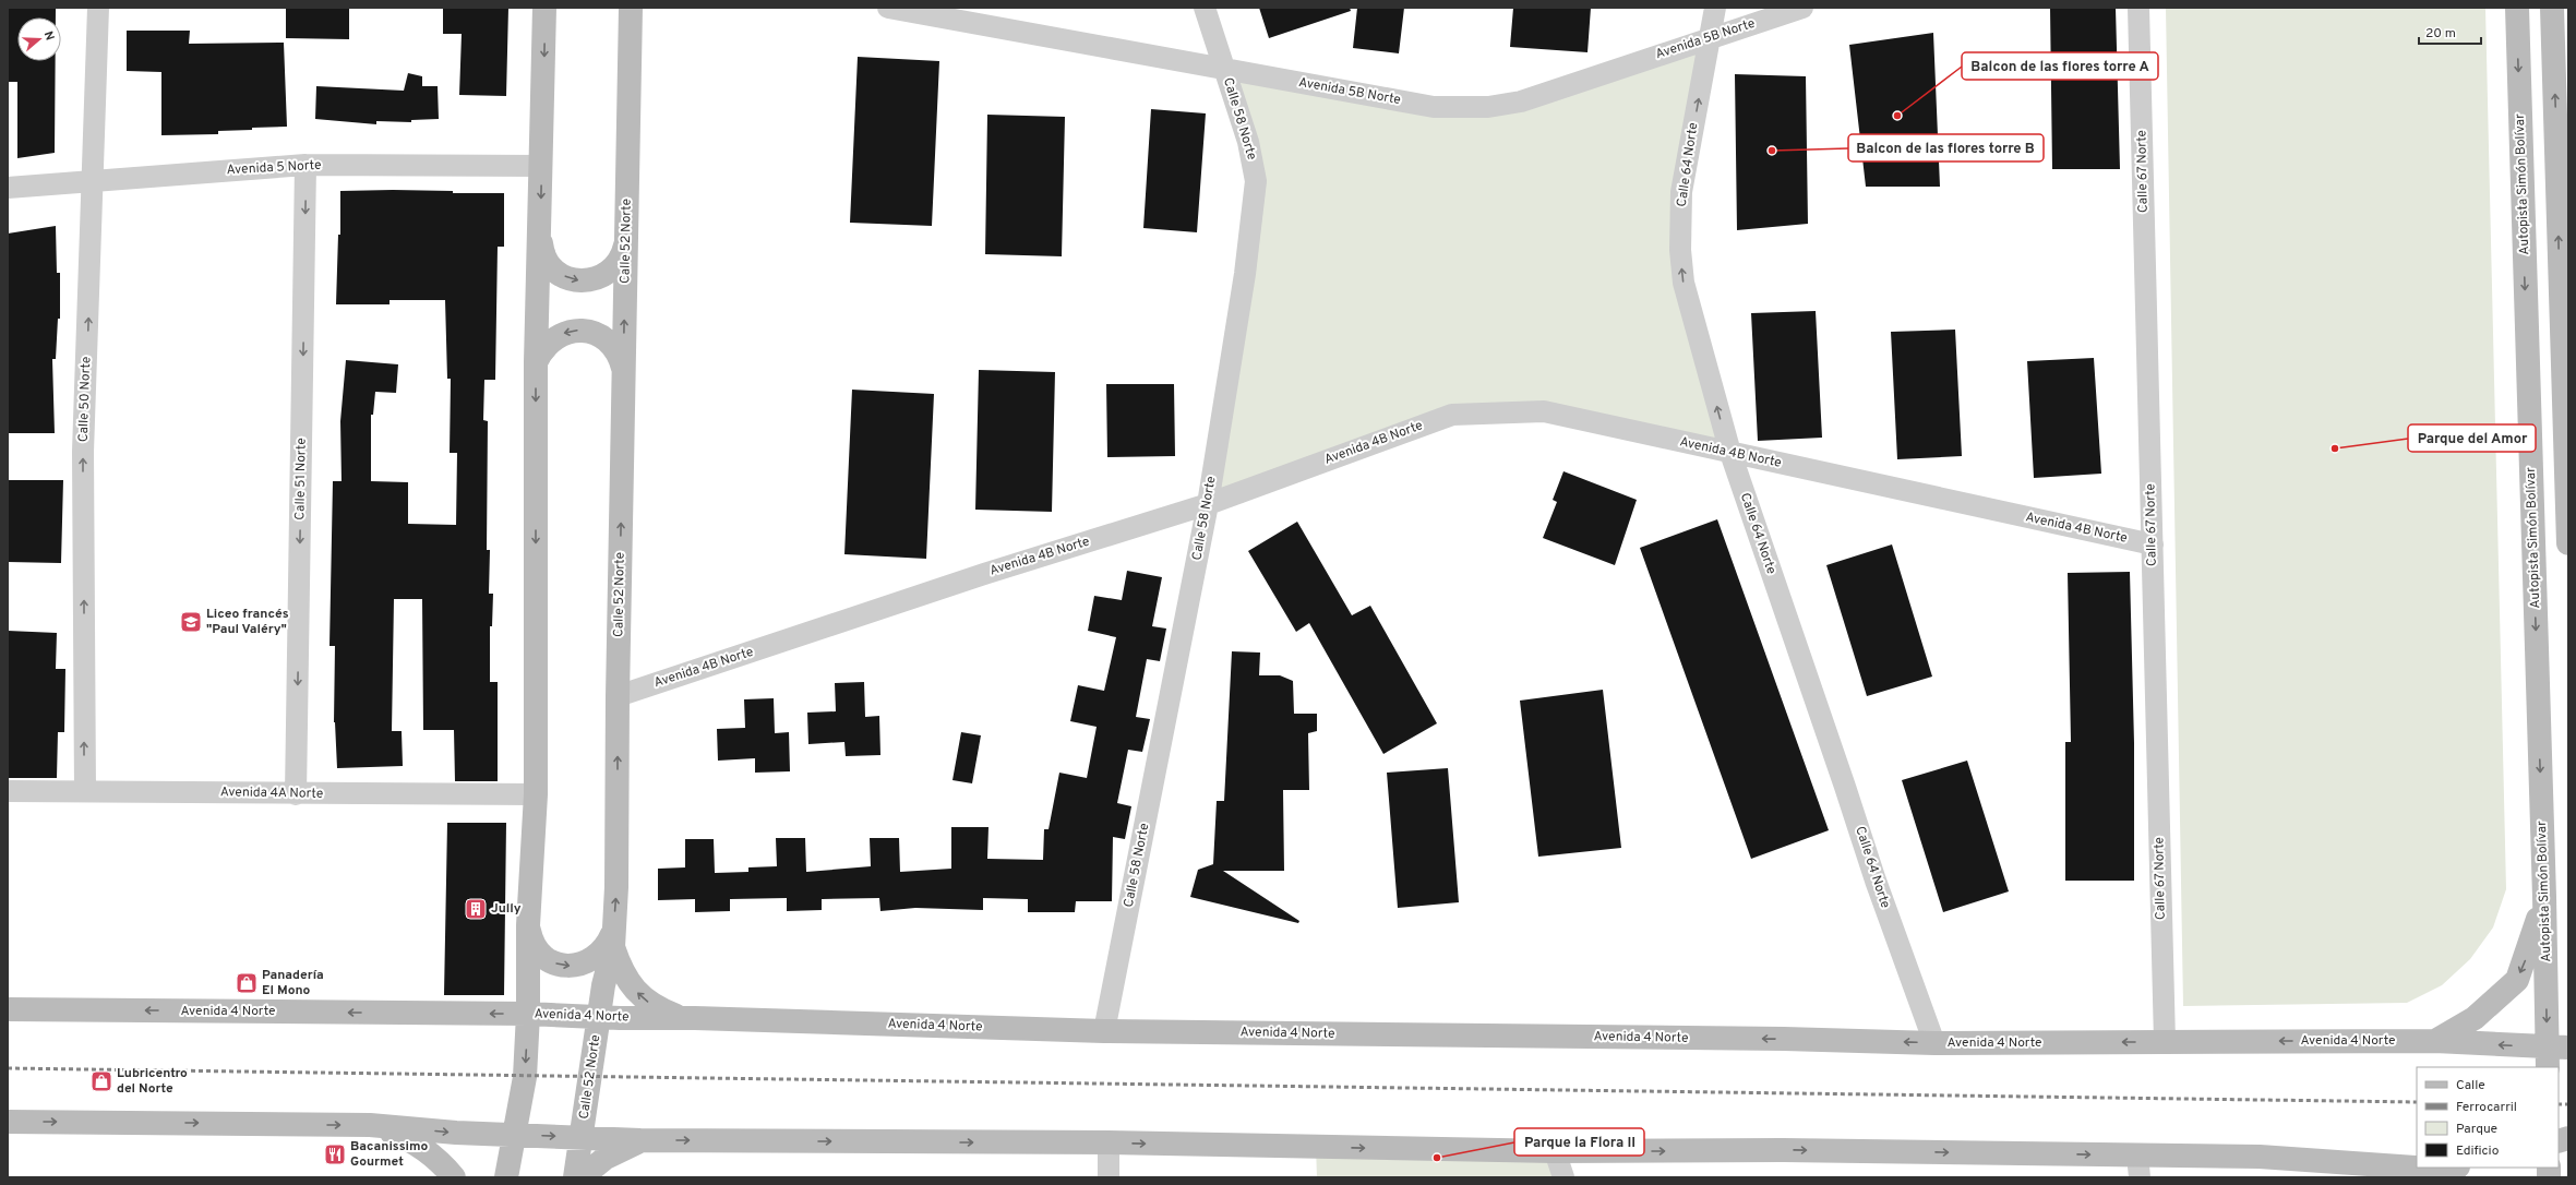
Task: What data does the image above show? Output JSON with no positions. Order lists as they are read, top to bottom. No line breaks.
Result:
{"streets":{"main road":["Autopista Simón Bolívar","Calle 52 Norte","Avenida 4 Norte"],"street":["Avenida 5B Norte","Calle 58 Norte","Calle 64 Norte","Avenida 5 Norte","Calle 67 Norte","Calle 50 Norte","Avenida 4B Norte","Calle 51 Norte","Avenida 4A Norte"]},"crossings":[["Avenida 5B Norte","Calle 58 Norte"],["Avenida 5B Norte","Calle 64 Norte"],["Calle 58 Norte","Avenida 4B Norte"],["Calle 58 Norte","Avenida 4 Norte"],["Calle 64 Norte","Avenida 4B Norte"],["Calle 64 Norte","Avenida 4 Norte"],["Avenida 5 Norte","Calle 50 Norte"],["Avenida 5 Norte","Calle 51 Norte"],["Calle 67 Norte","Avenida 4B Norte"],["Calle 67 Norte","Avenida 4 Norte"],["Autopista Simón Bolívar","Avenida 4 Norte"],["Calle 52 Norte","Avenida 4B Norte"],["Calle 52 Norte","Avenida 4 Norte"],["Calle 50 Norte","Avenida 4A Norte"],["Calle 51 Norte","Avenida 4A Norte"]],"one_way":["Calle 64 Norte","Calle 50 Norte","Calle 51 Norte"],"places":{"other":["Balcon de las flores torre A","Balcon de las flores torre B","Parque del Amor","Parque la Flora II"],"school or university":["Liceo francés \"Paul Valéry\""],"building":["Jully"],"shop":["Panadería El Mono","Lubricentro del Norte"],"restaurant":["Bacanissimo Gourmet"]},"legend":["Calle","Ferrocarril","Parque","Edificio"],"scale_bar":"20 m","north":"right"}
